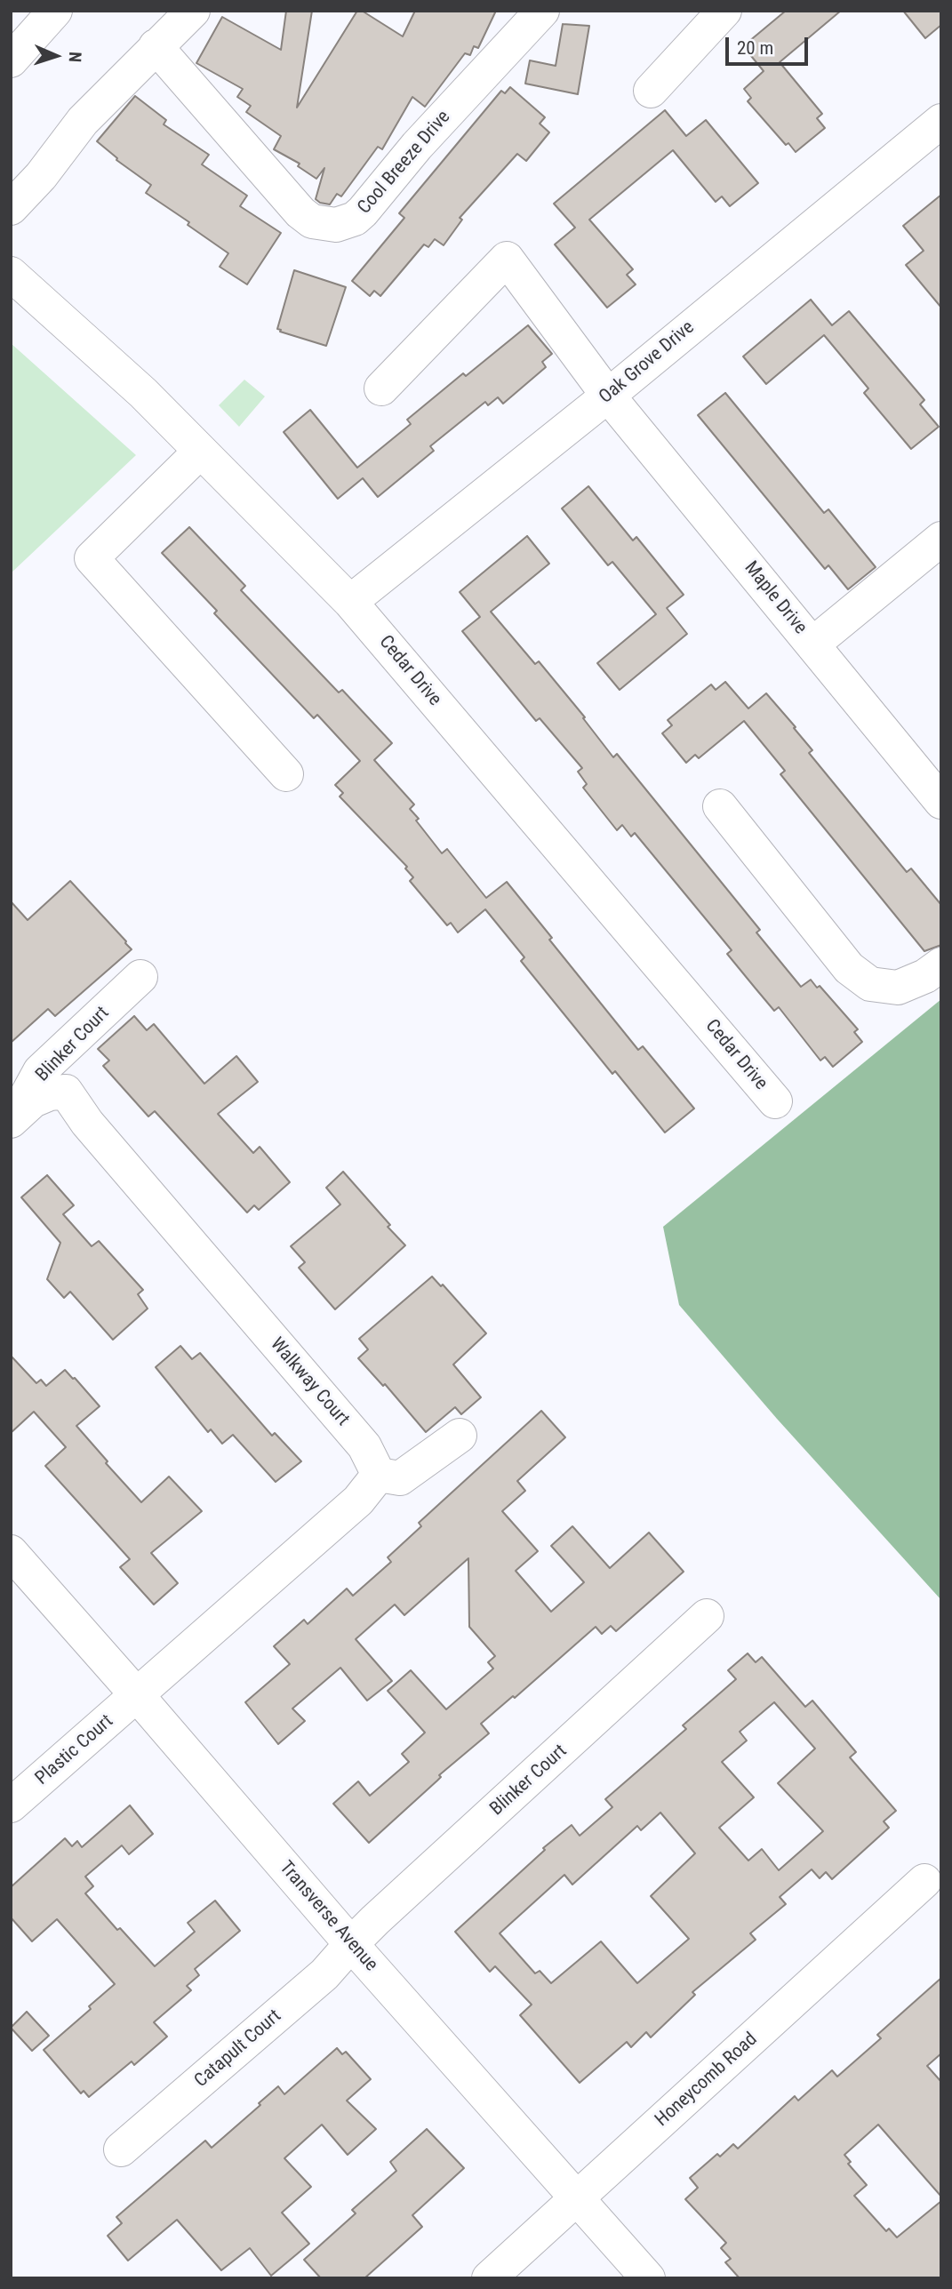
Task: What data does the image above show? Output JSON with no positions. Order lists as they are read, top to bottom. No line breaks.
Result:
{"streets":{"street":["Cool Breeze Drive","Oak Grove Drive","Maple Drive","Cedar Drive","Blinker Court","Walkway Court","Plastic Court","Transverse Avenue","Catapult Court","Honeycomb Road"]},"crossings":[["Oak Grove Drive","Maple Drive"],["Oak Grove Drive","Cedar Drive"],["Blinker Court","Walkway Court"],["Blinker Court","Transverse Avenue"],["Blinker Court","Catapult Court"],["Plastic Court","Transverse Avenue"],["Transverse Avenue","Catapult Court"],["Transverse Avenue","Honeycomb Road"]],"scale_bar":"20 m","north":"right"}
